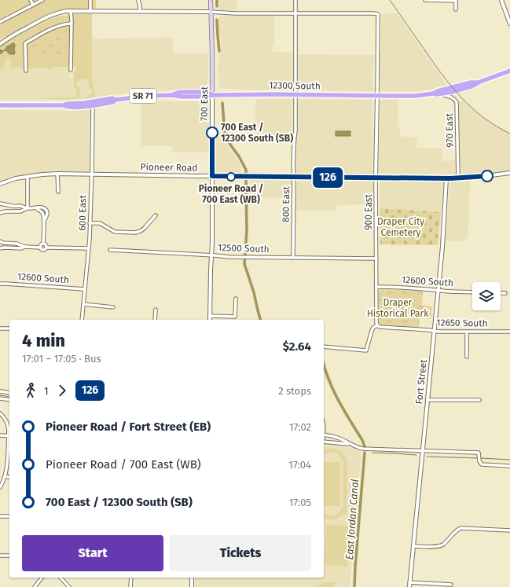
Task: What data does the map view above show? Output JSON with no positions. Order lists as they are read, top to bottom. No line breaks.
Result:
{"streets":{"main road":["12300 South","SR 71","700 East"],"street":["970 East","Pioneer Road","800 East","900 East","600 East","12500 South","12600 South","12650 South","Fort Street"]},"crossings":[["12300 South","700 East"],["12300 South","800 East"],["12300 South","900 East"],["12300 South","600 East"],["700 East","Pioneer Road"],["700 East","12500 South"],["970 East","Pioneer Road"],["Pioneer Road","800 East"],["Pioneer Road","900 East"],["Pioneer Road","600 East"],["Pioneer Road","Fort Street"],["800 East","900 East"],["800 East","12500 South"],["900 East","12500 South"],["900 East","12600 South"],["900 East","12650 South"],["600 East","12600 South"],["12600 South","Fort Street"],["12650 South","Fort Street"]],"water":["East Jordan Canal"],"parks":["Draper City Cemetery","Draper Historical Park"],"places":["700 East / 12300 South (SB)","Pioneer Road / 700 East (WB)"],"lines":["bus line 126"],"page":{"on_map":"126","heading":["4 min","17:01 – 17:05 · Bus","$2.64"],"legs":["1","126","2 stops"],"list":[{"name":"Pioneer Road / Fort Street (EB)","value":"17:02"},{"name":"Pioneer Road / 700 East (WB)","value":"17:04"},{"name":"700 East / 12300 South (SB)","value":"17:05"}],"buttons":["Start","Tickets"]}}
